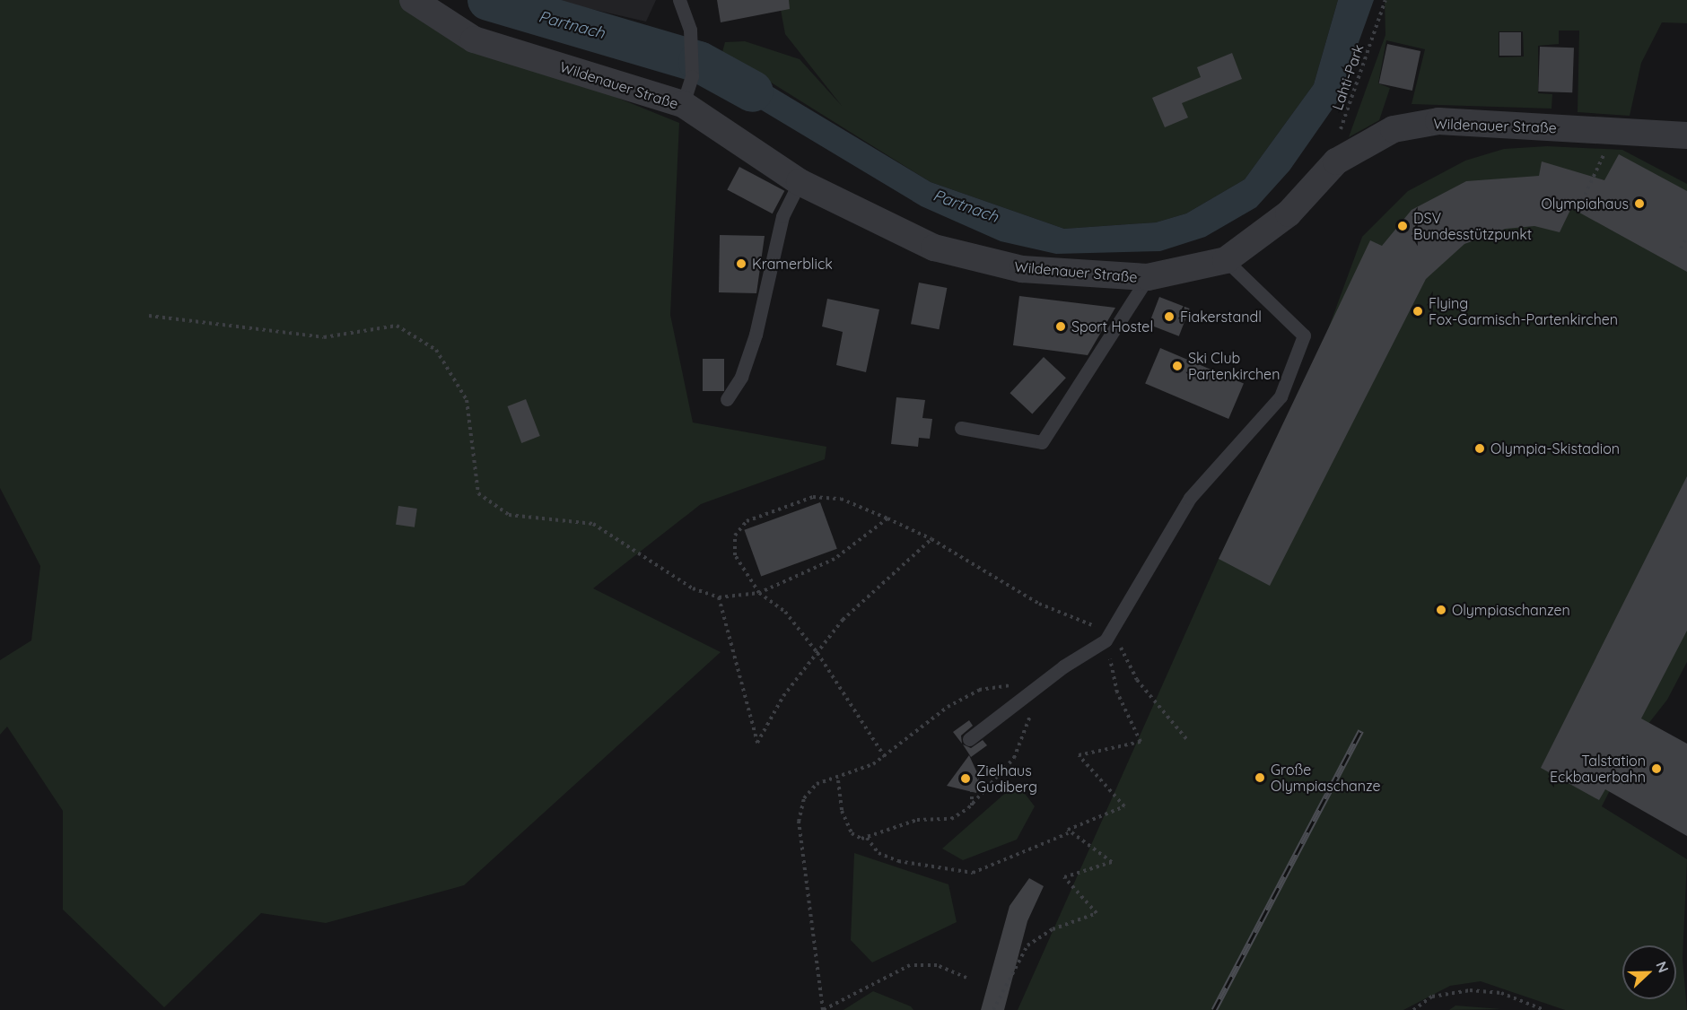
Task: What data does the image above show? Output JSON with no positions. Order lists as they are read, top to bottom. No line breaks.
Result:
{"streets":{"street":["Wildenauer Straße"],"path":["Lahti-Park"]},"crossings":[["Lahti-Park","Wildenauer Straße"]],"water":["Partnach"],"places":["Olympiahaus","DSV Bundesstützpunkt","Kramerblick","Flying Fox-Garmisch-Partenkirchen","Fiakerstandl","Sport Hostel","Ski Club Partenkirchen","Olympia-Skistadion","Olympiaschanzen","Talstation Eckbauerbahn","Große Olympiaschanze","Zielhaus Gudiberg"],"north":"right"}
